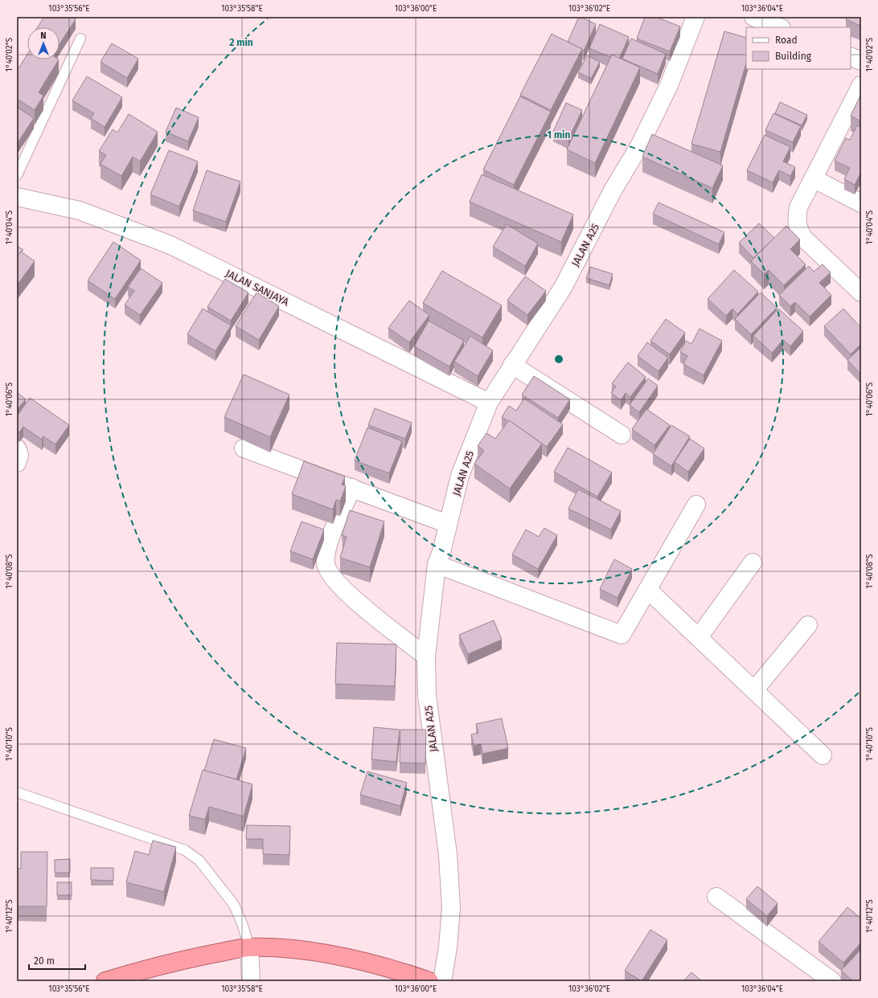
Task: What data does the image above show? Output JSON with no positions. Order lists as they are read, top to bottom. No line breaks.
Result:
{"streets":{"street":["JALAN A25","JALAN SANJAYA"]},"crossings":[["JALAN A25","JALAN SANJAYA"]],"legend":["Road","Building"],"scale_bar":"20 m","north":"top","coordinates":["103°35'56\"E","103°35'58\"E","103°36'00\"E","103°36'02\"E","103°36'04\"E","1°40'02\"S","1°40'04\"S","1°40'06\"S","1°40'08\"S","1°40'10\"S","1°40'12\"S"],"rings":["2 min","1 min"]}
